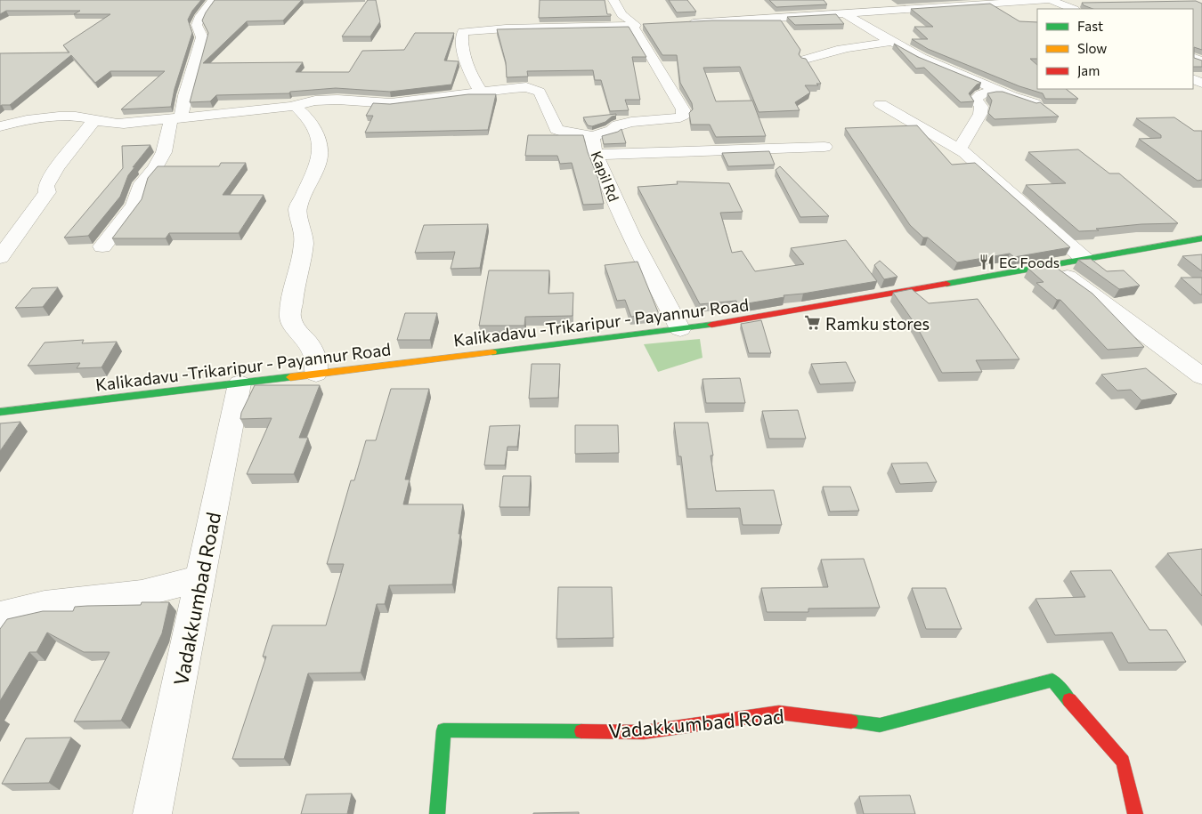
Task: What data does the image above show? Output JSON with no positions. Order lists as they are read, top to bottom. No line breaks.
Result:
{"streets":{"main road":["Kalikadavu -Trikaripur - Payannur Road","Vadakkumbad Road"],"street":["Kapil Rd"]},"crossings":[["Kapil Rd","Kalikadavu -Trikaripur - Payannur Road"],["Kalikadavu -Trikaripur - Payannur Road","Vadakkumbad Road"]],"places":{"restaurant":["EC Foods"],"supermarket":["Ramku stores"]},"legend":["Fast","Slow","Jam"]}
